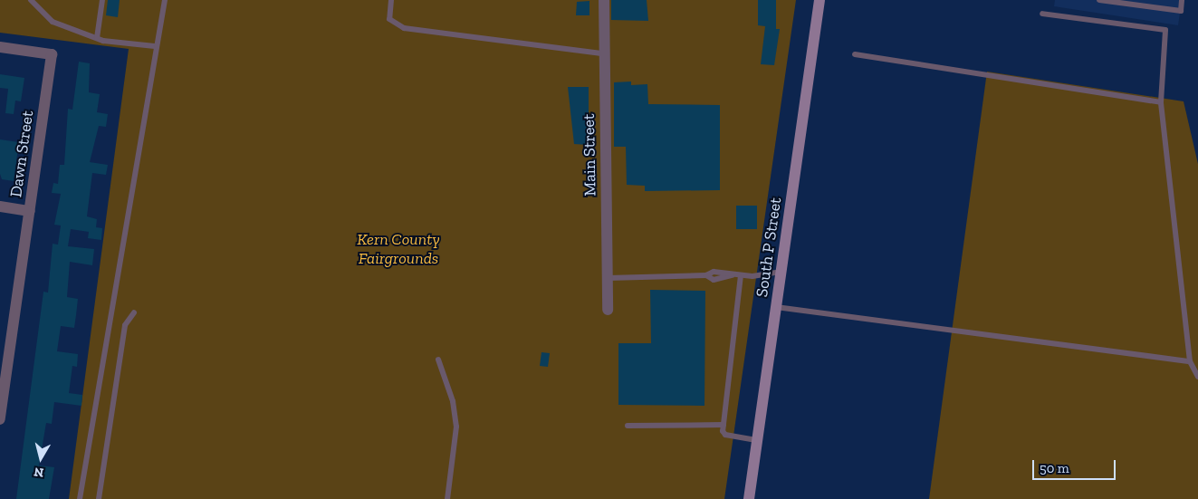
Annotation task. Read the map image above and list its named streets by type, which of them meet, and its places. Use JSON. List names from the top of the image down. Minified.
{"streets":{"street":["Dawn Street","Main Street","South P Street"]},"parks":["Kern County Fairgrounds"],"scale_bar":"50 m","north":"bottom"}
